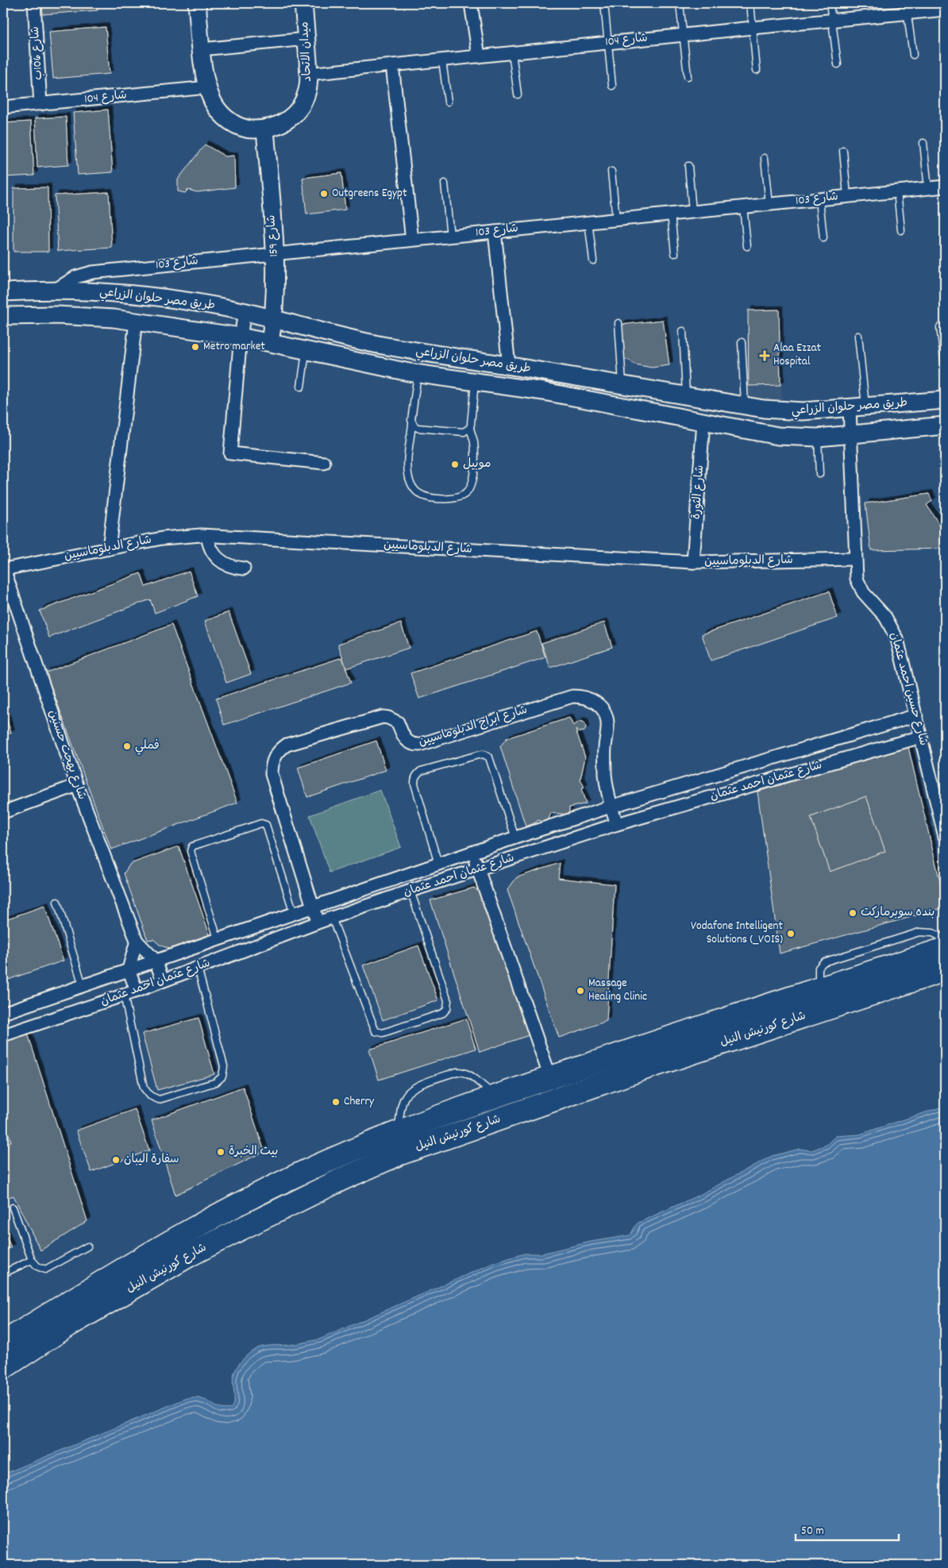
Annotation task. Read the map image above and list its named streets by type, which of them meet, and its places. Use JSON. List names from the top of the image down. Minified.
{"streets":{"highway":["شارع كورنيش النيل"],"main road":["ميدان الاتحاد","شارع 159","طريق مصر حلوان الزراعي"],"street":["شارع 104","شارع 106ب","شارع 103","شارع الثورة","شارع الدبلوماسيين","شارع حسين احمد عثمان","شارع ابراج الدبلوماسيين","شارع بهجت حسنين","شارع عثمان احمد عثمان"]},"crossings":[["شارع 104","ميدان الاتحاد"],["شارع 104","شارع 106ب"],["ميدان الاتحاد","شارع 159"],["شارع 103","شارع 159"],["شارع 103","طريق مصر حلوان الزراعي"],["شارع 159","طريق مصر حلوان الزراعي"],["طريق مصر حلوان الزراعي","شارع الثورة"],["طريق مصر حلوان الزراعي","شارع حسين احمد عثمان"],["شارع الثورة","شارع الدبلوماسيين"],["شارع الدبلوماسيين","شارع حسين احمد عثمان"],["شارع الدبلوماسيين","شارع بهجت حسنين"],["شارع حسين احمد عثمان","شارع عثمان احمد عثمان"],["شارع ابراج الدبلوماسيين","شارع عثمان احمد عثمان"],["شارع بهجت حسنين","شارع عثمان احمد عثمان"]],"places":{"other":["Outgreens Egypt","Metro market","موبيل","فملي","بنده سوبرماركت","Vodafone Intelligent Solutions (_VOIS)","Massage Healing Clinic","Cherry","بيت الخبرة","سفارة اليبان"],"health":["Alaa Ezzat Hospital"]},"scale_bar":"50 m"}
